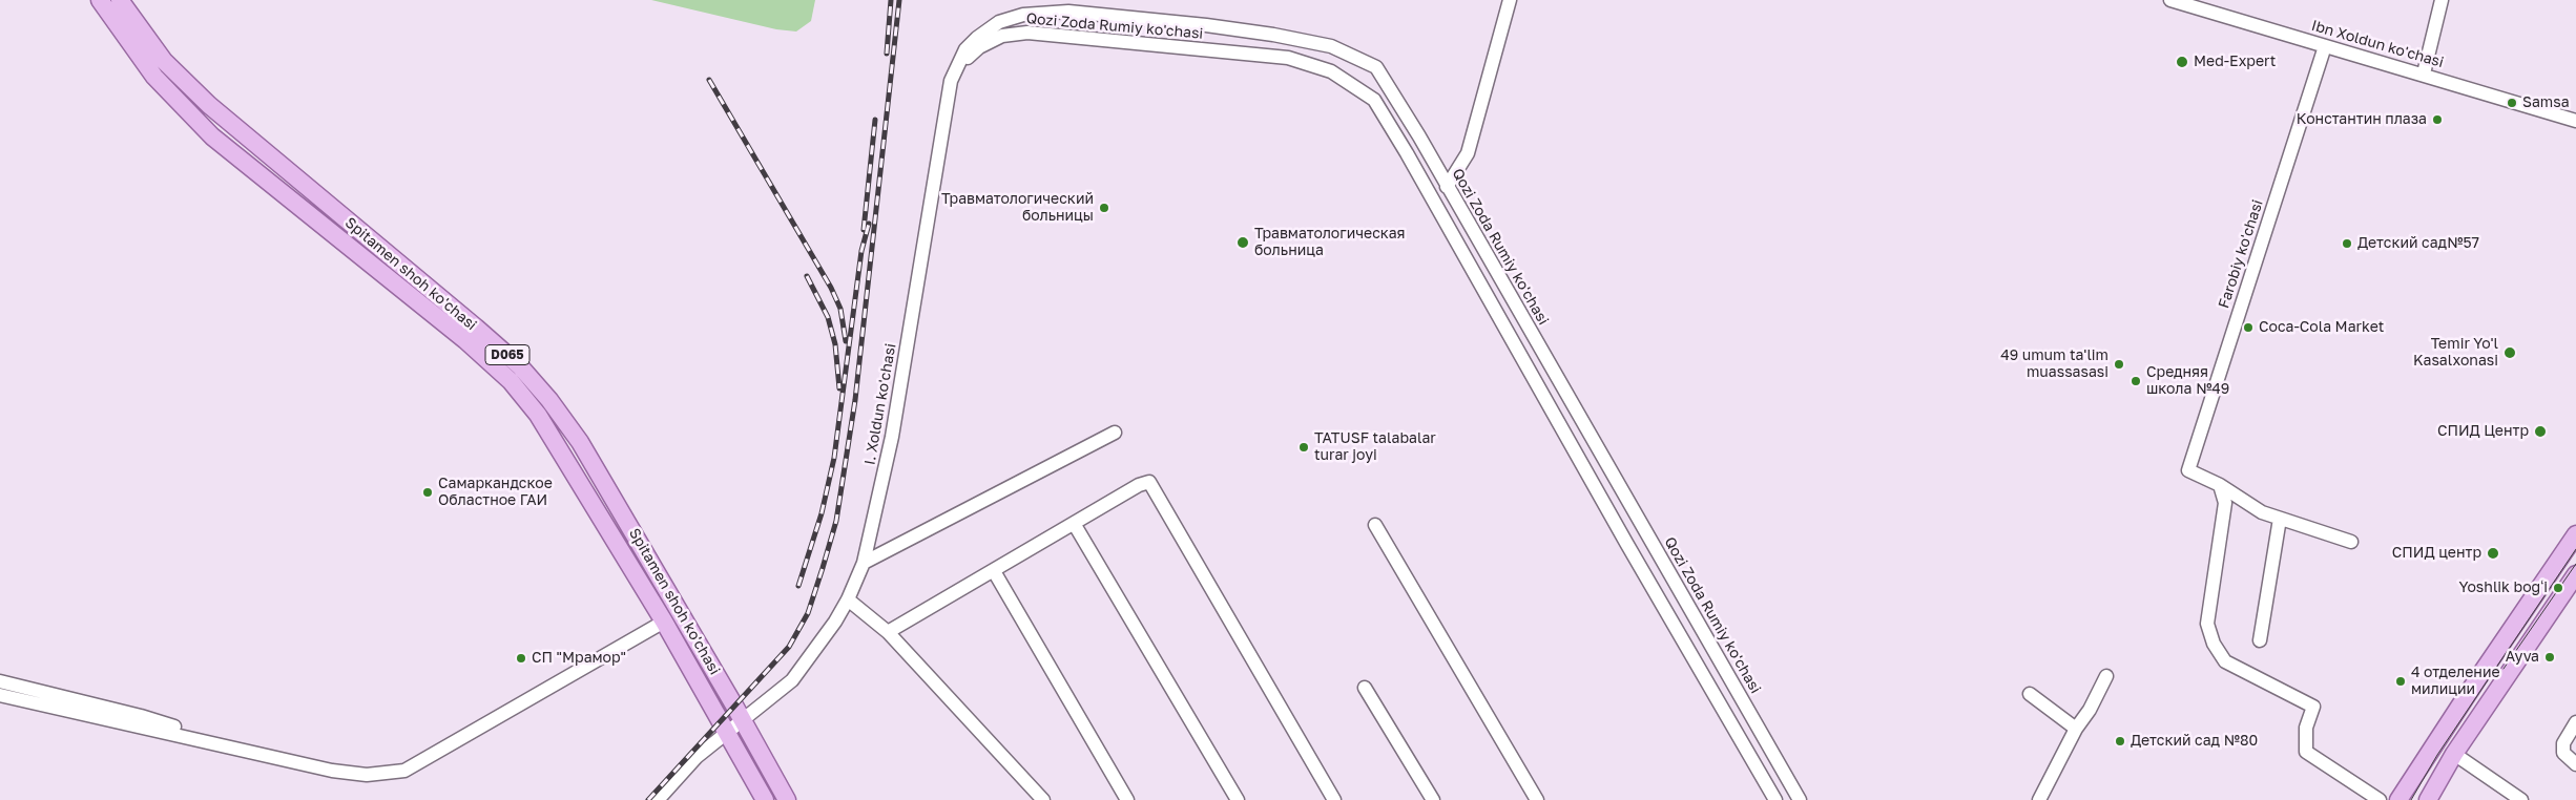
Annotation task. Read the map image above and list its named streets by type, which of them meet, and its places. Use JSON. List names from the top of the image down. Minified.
{"streets":{"main road":["Spitamen shoh ko'chasi","D065"],"street":["Qozi Zoda Rumiy ko'chasi","Ibn Xoldun ko'chasi","Farobiy ko'chasi","I. Xoldun ko'chasi"]},"crossings":[["Qozi Zoda Rumiy ko'chasi","I. Xoldun ko'chasi"],["Ibn Xoldun ko'chasi","Farobiy ko'chasi"],["Spitamen shoh ko'chasi","I. Xoldun ko'chasi"]],"places":["Med-Expert","Samsa","Константин плаза","Травматологический больницы","Травматологическая больница","Детский сад№57","Coca-Cola Market","Temir Yo'l Kasalxonasi","49 umum ta'lim muassasasi","Средняя школа №49","СПИД Центр","TATUSF talabalar turar joyi","Самаркандское Областное ГАИ","СПИД центр","Yoshlik bogʻi","Ayva","СП \"Мрамор\"","4 отделение милиции","Детский сад №80"]}
